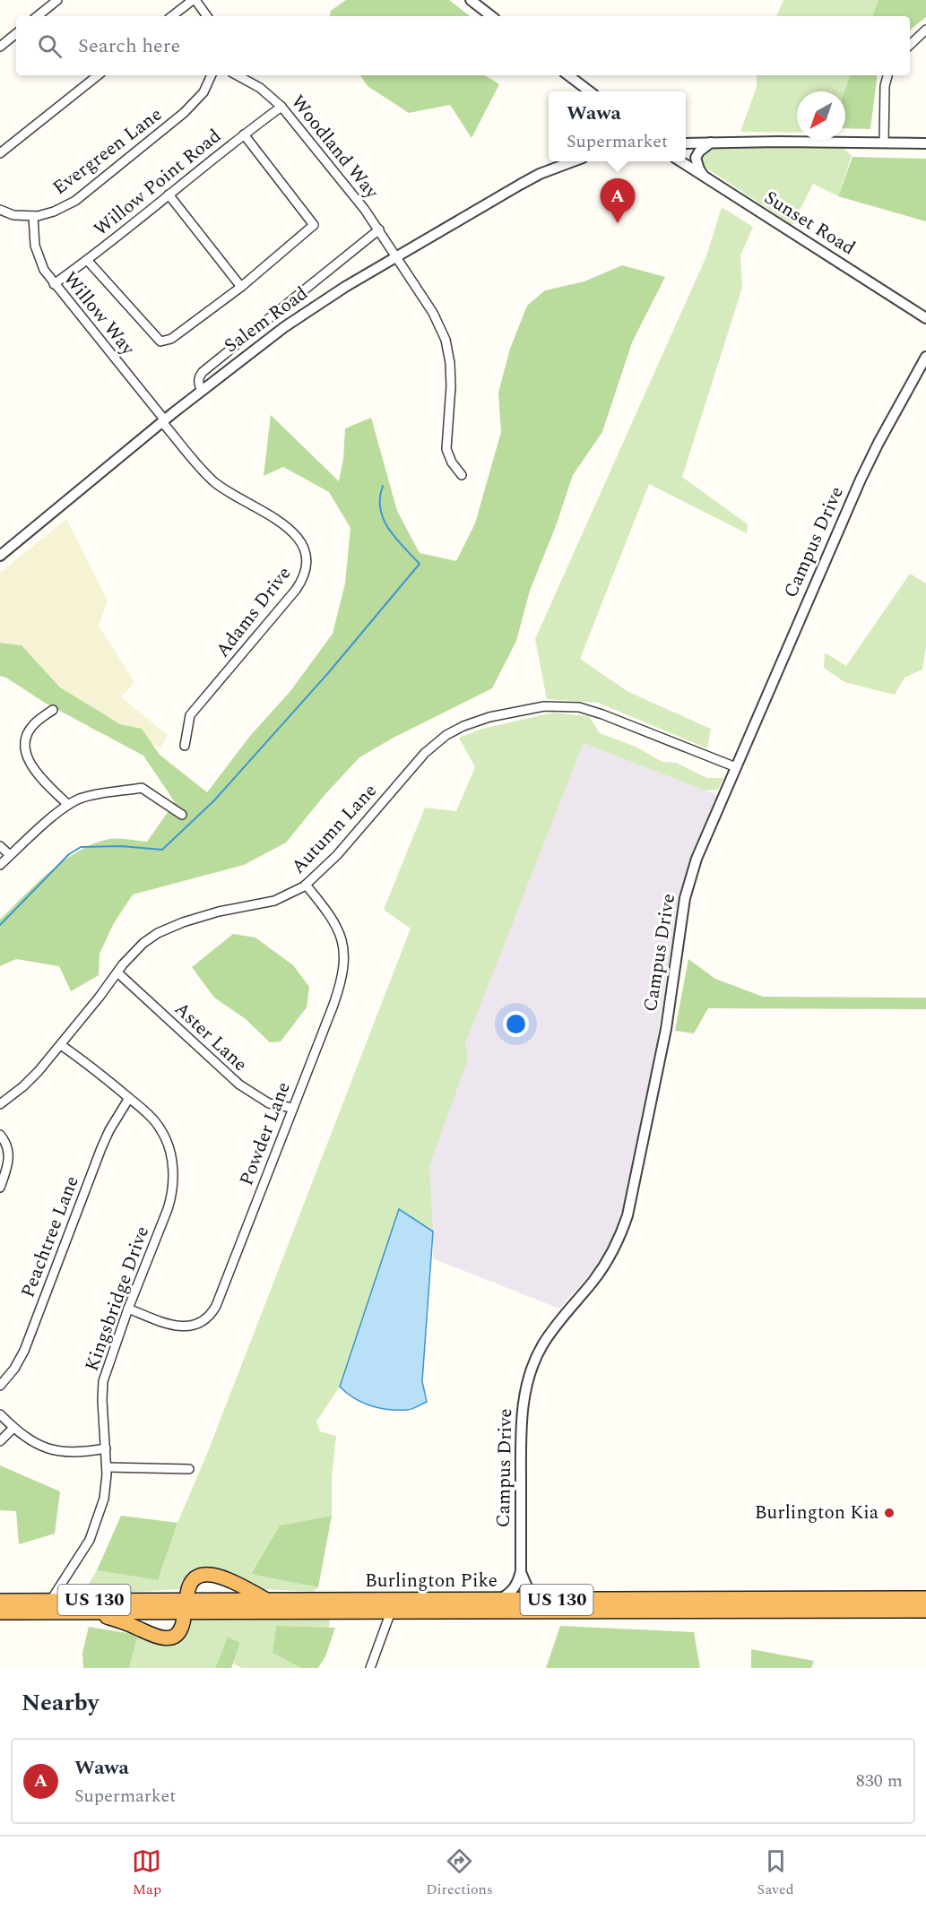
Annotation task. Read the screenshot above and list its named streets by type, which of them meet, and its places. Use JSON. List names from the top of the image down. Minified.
{"streets":{"highway":["Burlington Pike","US 130"],"street":["Woodland Way","Evergreen Lane","Willow Point Road","Sunset Road","Willow Way","Salem Road","Campus Drive","Adams Drive","Autumn Lane","Aster Lane","Powder Lane","Peachtree Lane","Kingsbridge Drive"]},"crossings":[["Woodland Way","Willow Point Road"],["Woodland Way","Salem Road"],["Evergreen Lane","Willow Way"],["Willow Point Road","Willow Way"],["Willow Way","Salem Road"],["Willow Way","Adams Drive"],["Salem Road","Adams Drive"],["Campus Drive","Autumn Lane"],["Campus Drive","Burlington Pike"],["Autumn Lane","Aster Lane"],["Autumn Lane","Powder Lane"],["Autumn Lane","Kingsbridge Drive"],["Aster Lane","Powder Lane"],["Powder Lane","Kingsbridge Drive"],["Peachtree Lane","Kingsbridge Drive"],["Kingsbridge Drive","Burlington Pike"]],"places":["Burlington Kia"],"north":"bottom left","page":{"search":"Search here","popup":["Wawa","Supermarket"],"pins":"A","heading":"Nearby","list":[{"mark":"A","name":"Wawa","note":"Supermarket","value":"830 m"}],"nav":["Map","Directions","Saved"]}}
